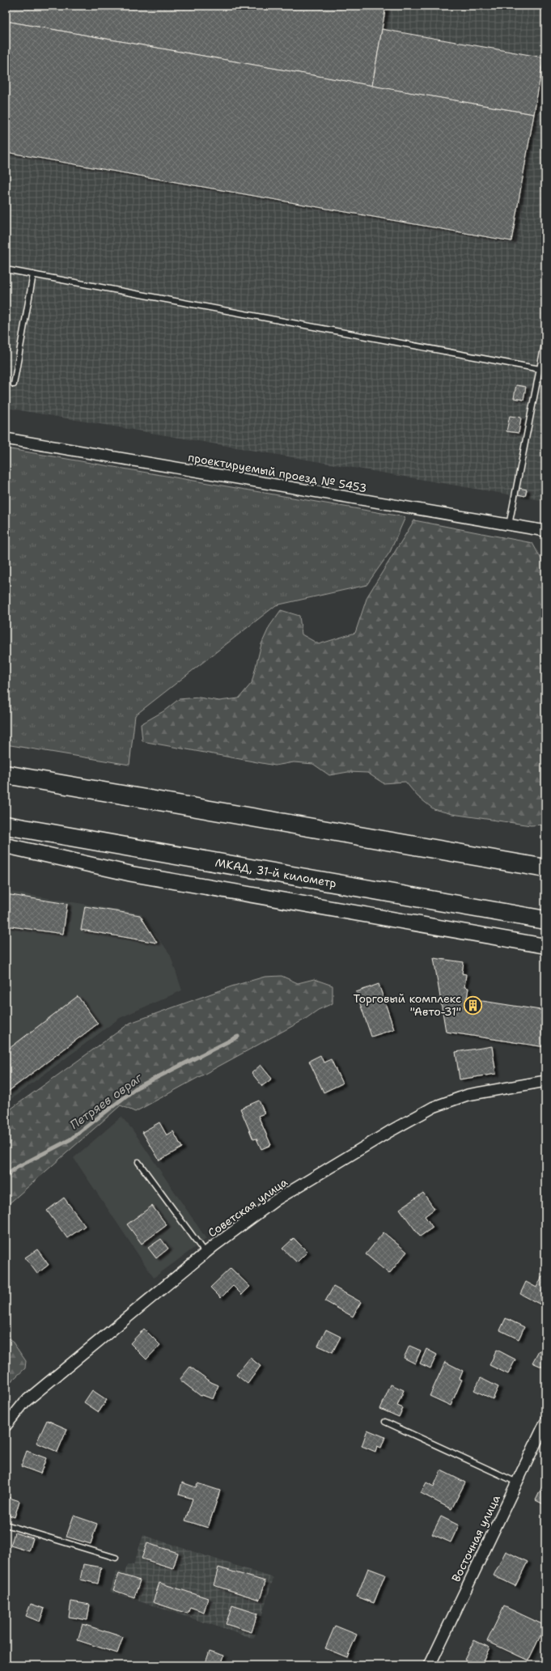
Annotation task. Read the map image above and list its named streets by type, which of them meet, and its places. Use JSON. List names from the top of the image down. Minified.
{"streets":{"highway":["МКАД, 31-й километр"],"street":["проектируемый проезд № 5453","Советская улица","Восточная улица"]},"water":["Петряев овраг"],"places":{"building":["Торговый комплекс \"Авто-31\""]}}
